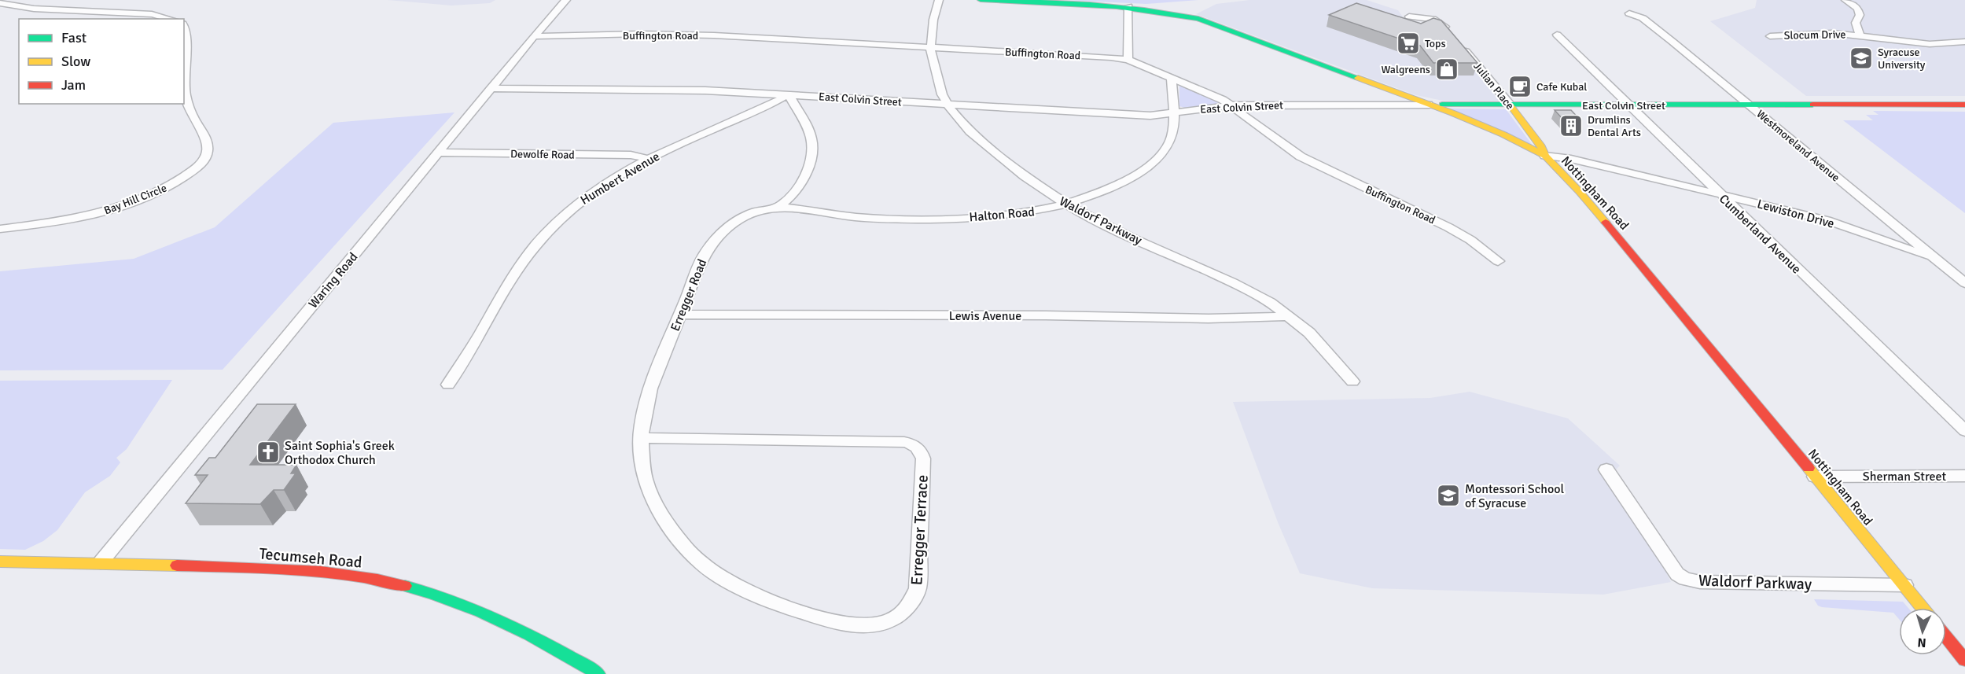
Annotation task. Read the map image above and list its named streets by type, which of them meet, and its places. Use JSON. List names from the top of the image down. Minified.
{"streets":{"street":["Slocum Drive","Buffington Road","Julian Place","East Colvin Street","Westmoreland Avenue","Dewolfe Road","Humbert Avenue","Nottingham Road","Bay Hill Circle","Lewiston Drive","Halton Road","Waldorf Parkway","Cumberland Avenue","Waring Road","Erregger Road","Lewis Avenue","Sherman Street","Erregger Terrace","Tecumseh Road"]},"crossings":[["Buffington Road","East Colvin Street"],["Buffington Road","Halton Road"],["Buffington Road","Waldorf Parkway"],["Buffington Road","Waring Road"],["Julian Place","East Colvin Street"],["Julian Place","Nottingham Road"],["Julian Place","Lewiston Drive"],["East Colvin Street","Westmoreland Avenue"],["East Colvin Street","Humbert Avenue"],["East Colvin Street","Nottingham Road"],["East Colvin Street","Halton Road"],["East Colvin Street","Waldorf Parkway"],["East Colvin Street","Cumberland Avenue"],["East Colvin Street","Waring Road"],["East Colvin Street","Erregger Road"],["Westmoreland Avenue","Lewiston Drive"],["Dewolfe Road","Humbert Avenue"],["Dewolfe Road","Waring Road"],["Humbert Avenue","Erregger Road"],["Nottingham Road","Lewiston Drive"],["Nottingham Road","Waldorf Parkway"],["Nottingham Road","Sherman Street"],["Lewiston Drive","Cumberland Avenue"],["Halton Road","Waldorf Parkway"],["Halton Road","Erregger Road"],["Waldorf Parkway","Lewis Avenue"],["Waring Road","Tecumseh Road"],["Erregger Road","Lewis Avenue"],["Erregger Road","Erregger Terrace"]],"places":{"supermarket":["Tops"],"school or university":["Syracuse University","Montessori School of Syracuse"],"shop":["Walgreens"],"cafe":["Cafe Kubal"],"building":["Drumlins Dental Arts"],"church":["Saint Sophia's Greek Orthodox Church"]},"legend":["Fast","Slow","Jam"],"north":"bottom"}
